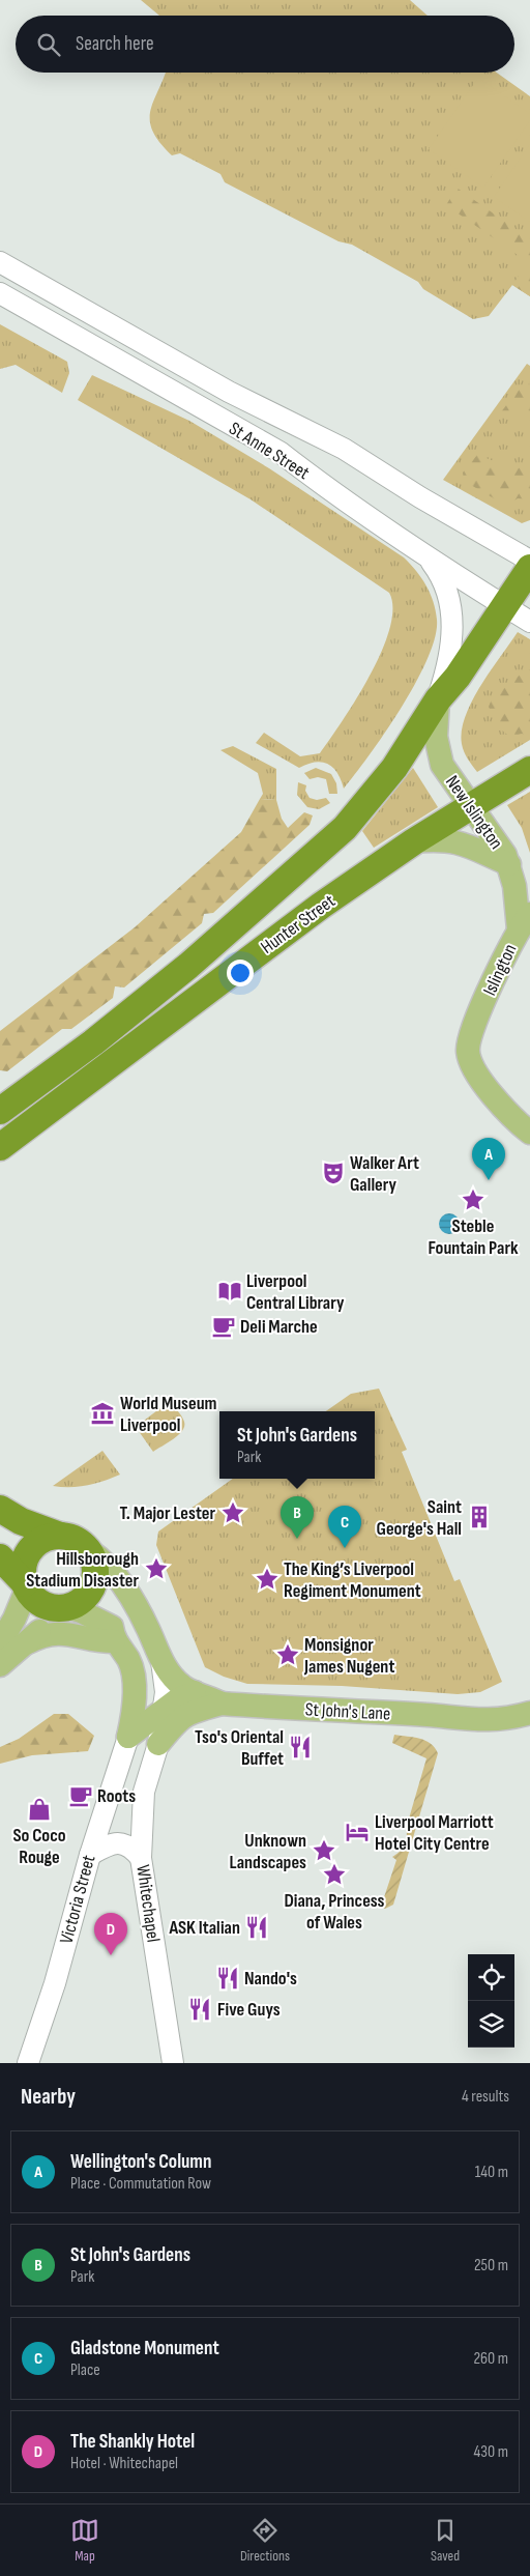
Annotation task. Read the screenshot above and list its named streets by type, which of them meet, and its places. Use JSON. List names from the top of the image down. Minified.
{"streets":{"highway":["Hunter Street"],"main road":["St Anne Street","New Islington","Islington","St John's Lane","Victoria Street","Whitechapel"]},"crossings":[["New Islington","Hunter Street"],["New Islington","Islington"],["St John's Lane","Whitechapel"]],"places":{"theatre":["Walker Art Gallery"],"place":["Steble Fountain Park","T. Major Lester","Hillsborough Stadium Disaster","The King’s Liverpool Regiment Monument","Monsignor James Nugent","Unknown Landscapes","Diana, Princess of Wales"],"library":["Liverpool Central Library"],"cafe":["Deli Marche","Roots"],"museum":["World Museum Liverpool"],"building":["Saint George's Hall"],"restaurant":["Tso's Oriental Buffet","ASK Italian","Nando's","Five Guys"],"shop":["So Coco Rouge"],"hotel":["Liverpool Marriott Hotel City Centre"]},"page":{"search":"Search here","pins":["A","B","C","D"],"popup":["St John's Gardens","Park"],"heading":["Nearby","4 results"],"list":[{"mark":"A","name":"Wellington's Column","note":"Place · Commutation Row","value":"140 m"},{"mark":"B","name":"St John's Gardens","note":"Park","value":"250 m"},{"mark":"C","name":"Gladstone Monument","note":"Place","value":"260 m"},{"mark":"D","name":"The Shankly Hotel","note":"Hotel · Whitechapel","value":"430 m"}],"nav":["Map","Directions","Saved"]}}
